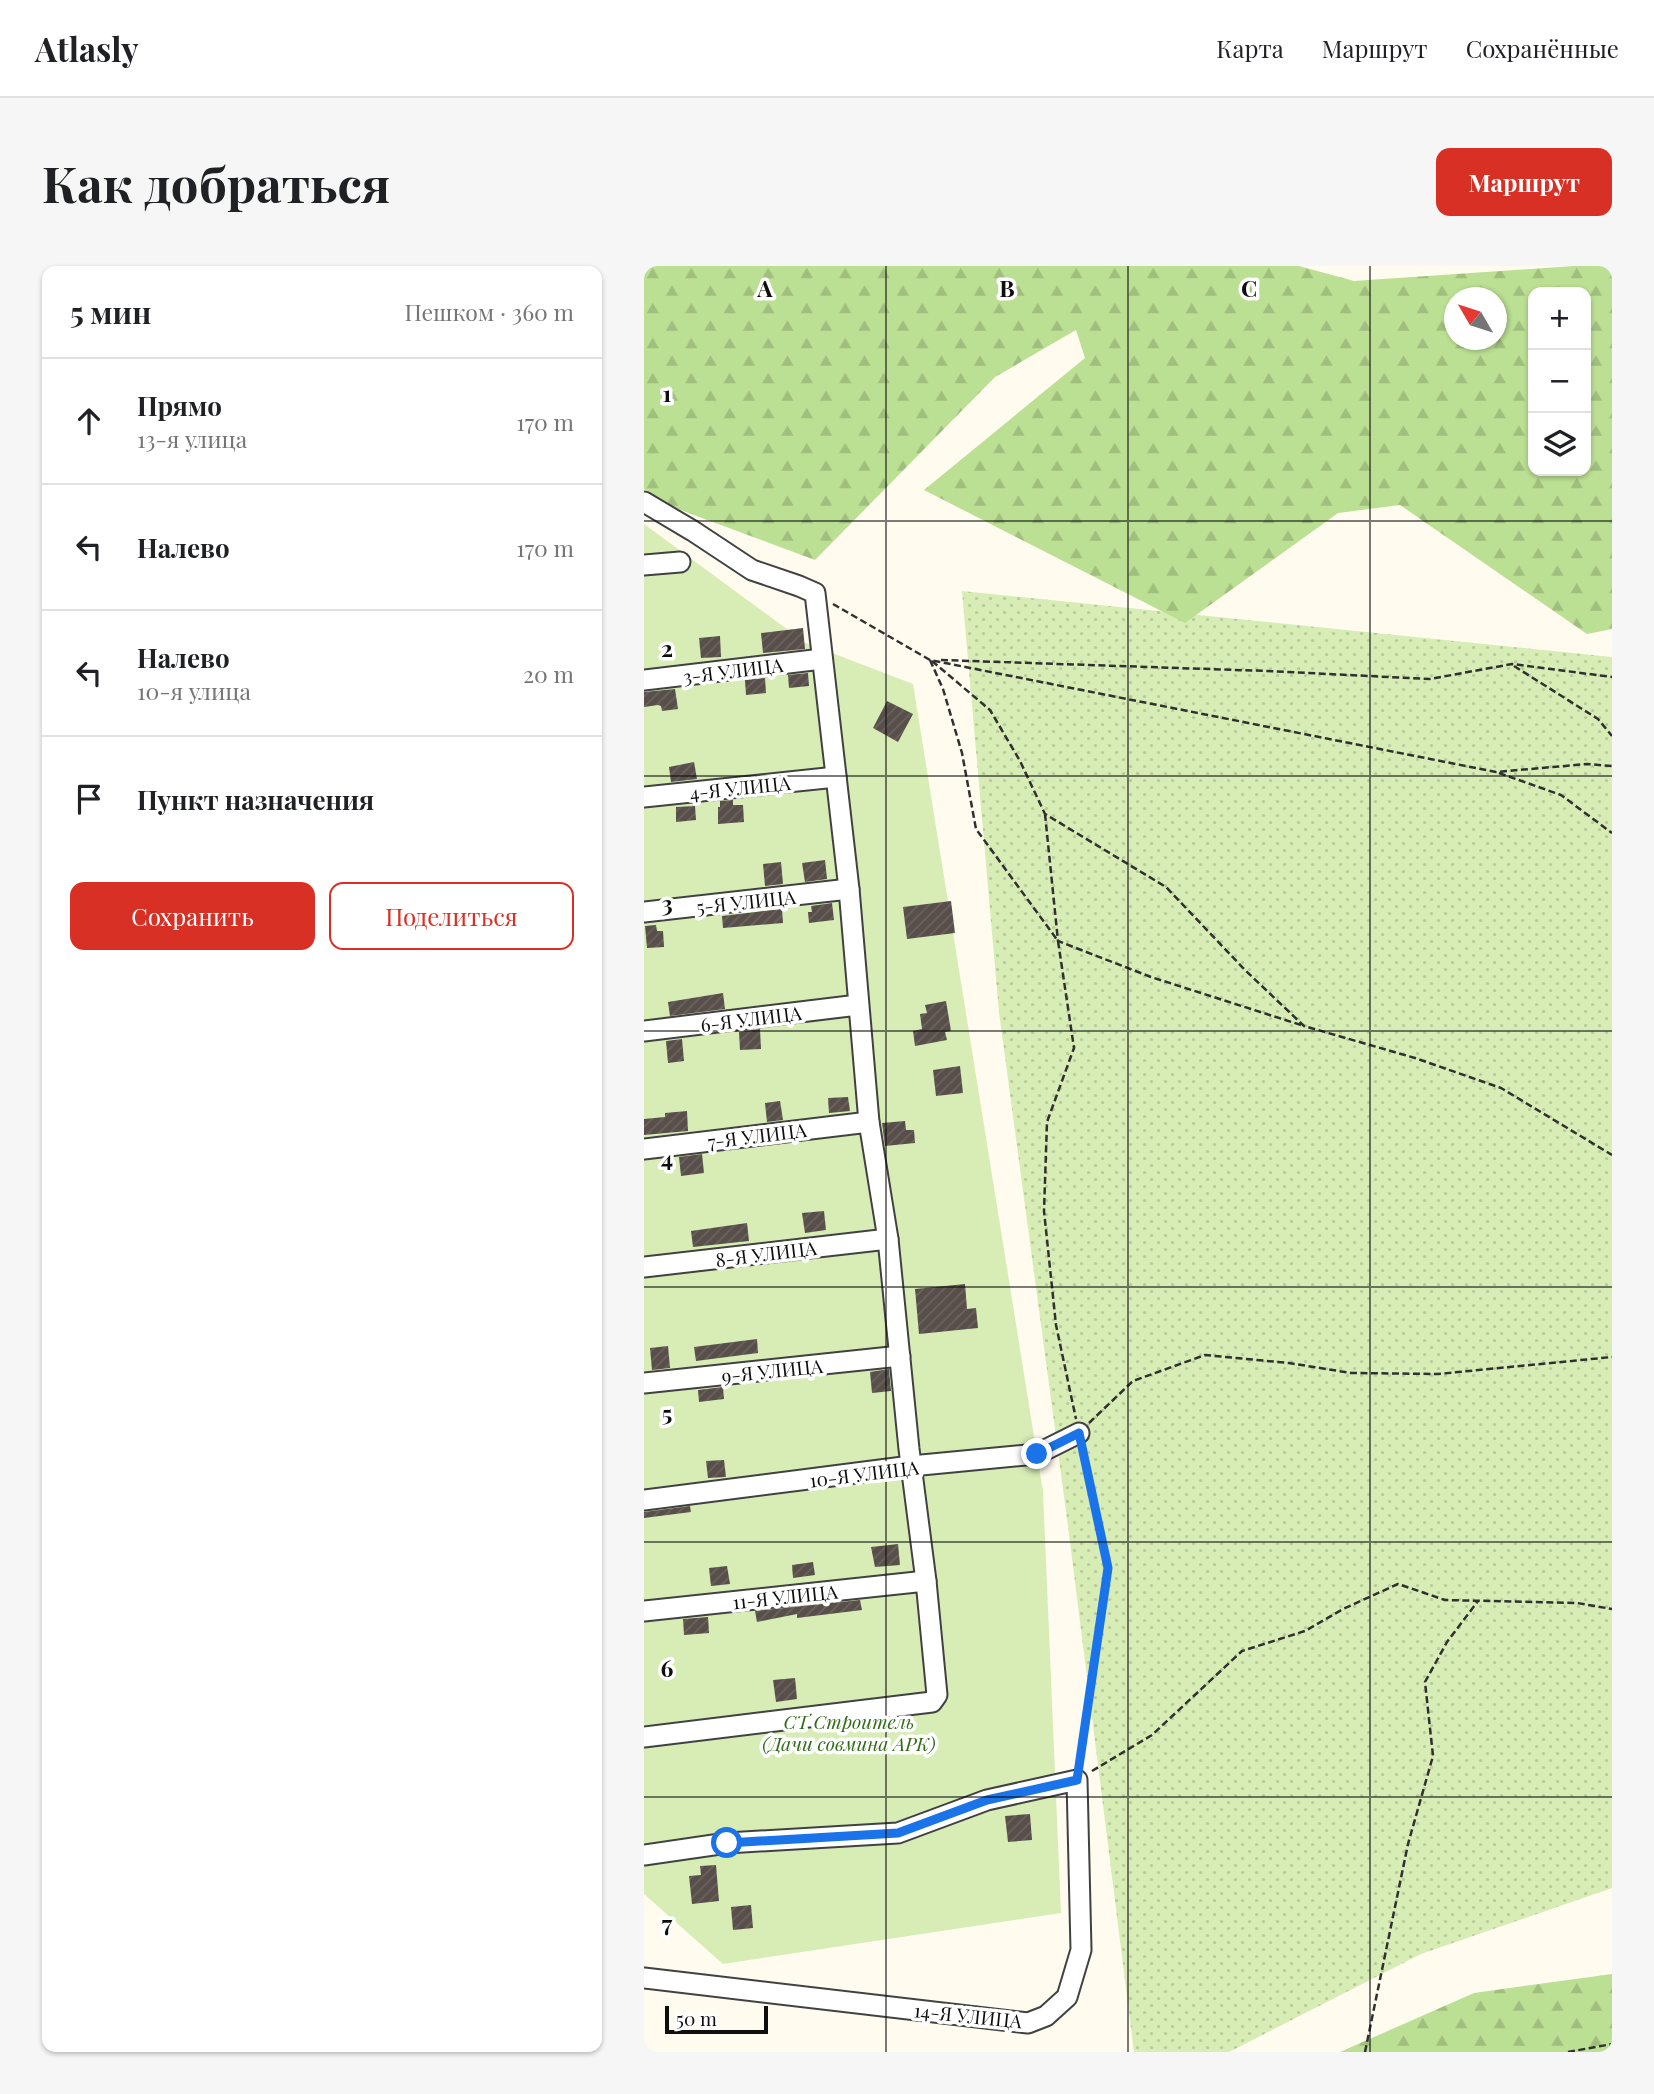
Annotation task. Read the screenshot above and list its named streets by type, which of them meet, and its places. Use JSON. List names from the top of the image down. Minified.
{"streets":{"street":["3-Я УЛИЦА","4-Я УЛИЦА","5-Я УЛИЦА","6-Я УЛИЦА","7-Я УЛИЦА","8-Я УЛИЦА","9-Я УЛИЦА","10-Я УЛИЦА","11-Я УЛИЦА","14-Я УЛИЦА"]},"parks":["СТ Строитель (Дачи совмина АРК)"],"scale_bar":"50 m","north":"top left","page":{"header":"Atlasly","nav":["Карта","Маршрут","Сохранённые"],"buttons":["Маршрут",["Сохранить","Поделиться"]],"title":"Как добраться","heading":["5 мин","Пешком · 360 m"],"map_buttons":["+","−"],"list":[["Прямо","13-я улица","170 m"],["Налево","170 m"],["Налево","10-я улица","20 m"],"Пункт назначения"],"scale":"50 m"},"grid":{"columns":["A","B","C"],"rows":["1","2","3","4","5","6","7"]}}
